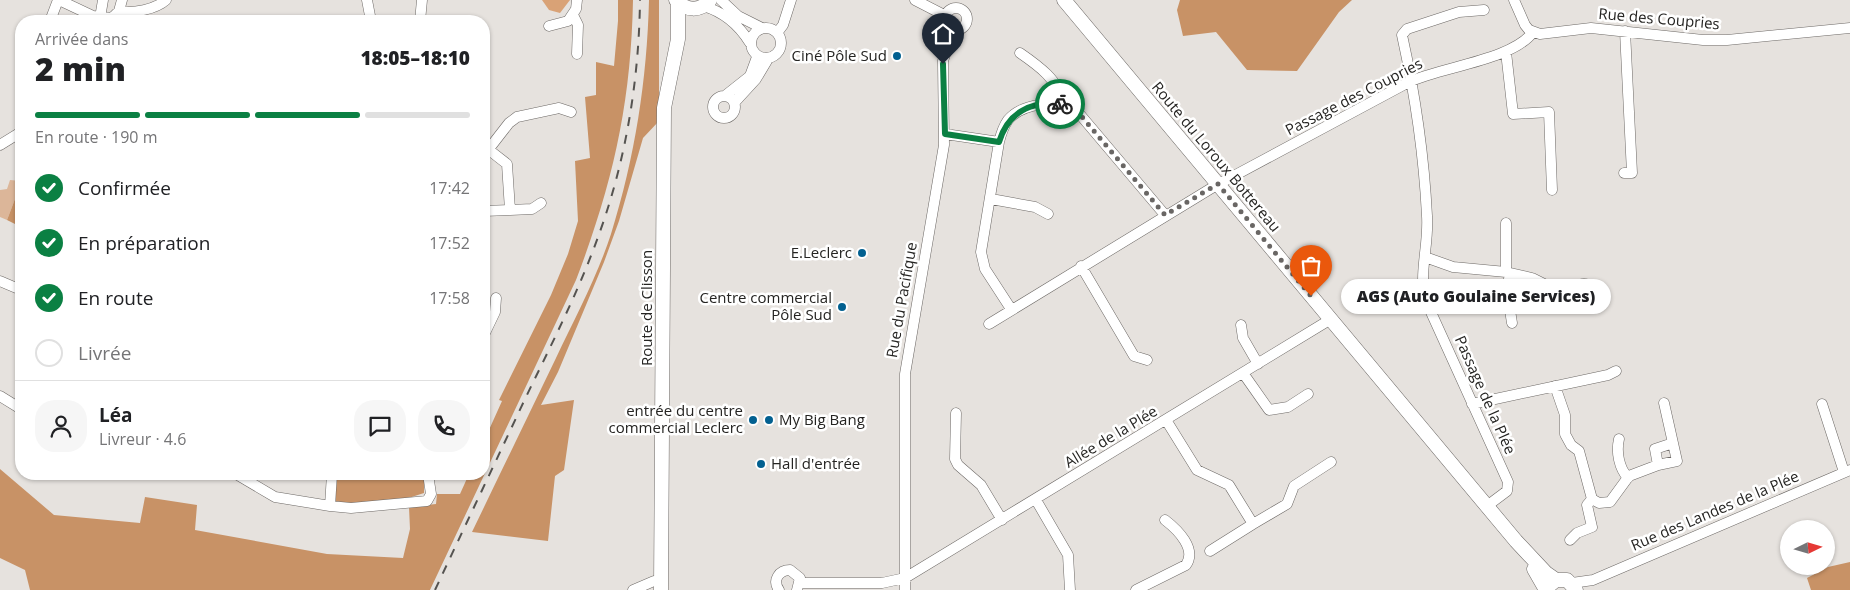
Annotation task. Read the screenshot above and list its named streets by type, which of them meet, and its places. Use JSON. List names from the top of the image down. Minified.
{"streets":{"main road":["Route du Loroux Bottereau","Route de Clisson"],"street":["Rue des Coupries","Passage des Coupries","Rue du Pacifique","Passage de la Plée","Allée de la Plée","Rue des Landes de la Plée"]},"crossings":[["Rue des Coupries","Passage des Coupries"],["Passage des Coupries","Route du Loroux Bottereau"],["Passage des Coupries","Passage de la Plée"],["Route du Loroux Bottereau","Passage de la Plée"],["Route du Loroux Bottereau","Allée de la Plée"],["Rue du Pacifique","Allée de la Plée"]],"places":["Ciné Pôle Sud","E.Leclerc","AGS (Auto Goulaine Services)","Centre commercial Pôle Sud","entrée du centre commercial Leclerc","My Big Bang","Hall d'entrée"],"north":"right","page":{"heading":["2 min","Arrivée dans","18:05–18:10"],"panel":["Léa","Livreur · 4.6"],"bar":"En route · 190 m","list":[["Confirmée","17:42"],["En préparation","17:52"],["En route","17:58"],"Livrée"],"bubble":"AGS (Auto Goulaine Services)"}}
